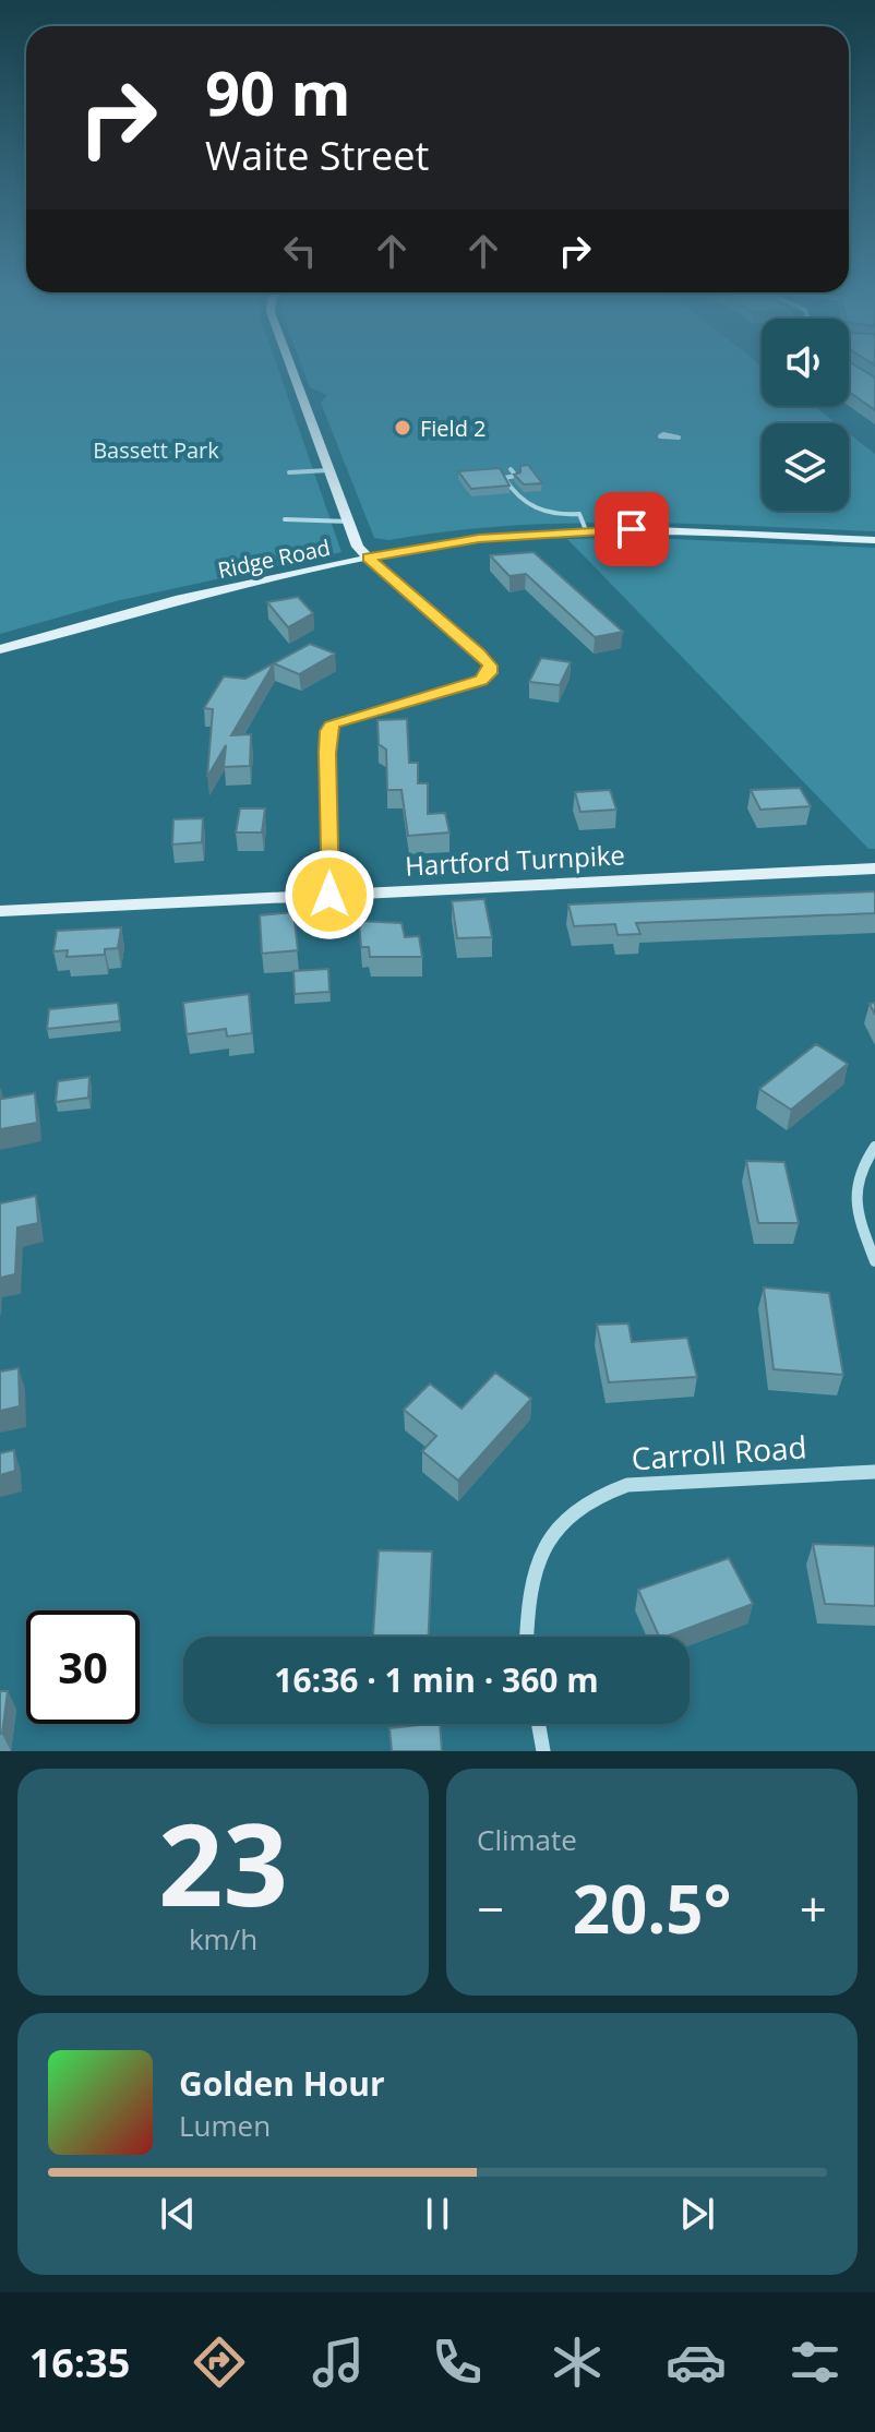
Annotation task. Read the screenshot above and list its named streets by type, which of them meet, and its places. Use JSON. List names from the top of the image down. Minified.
{"streets":{"main road":["Ridge Road","Hartford Turnpike"],"street":["Carroll Road"]},"parks":["Bassett Park"],"places":["Field 2"],"page":{"turn":["90 m","Waite Street"],"limit":"30","trip":"16:36 · 1 min · 360 m","tile":[["23","km/h"],"Climate"],"heat":["−","20.5°","+"],"song":["Golden Hour","Lumen"],"tabs":"16:35"}}
